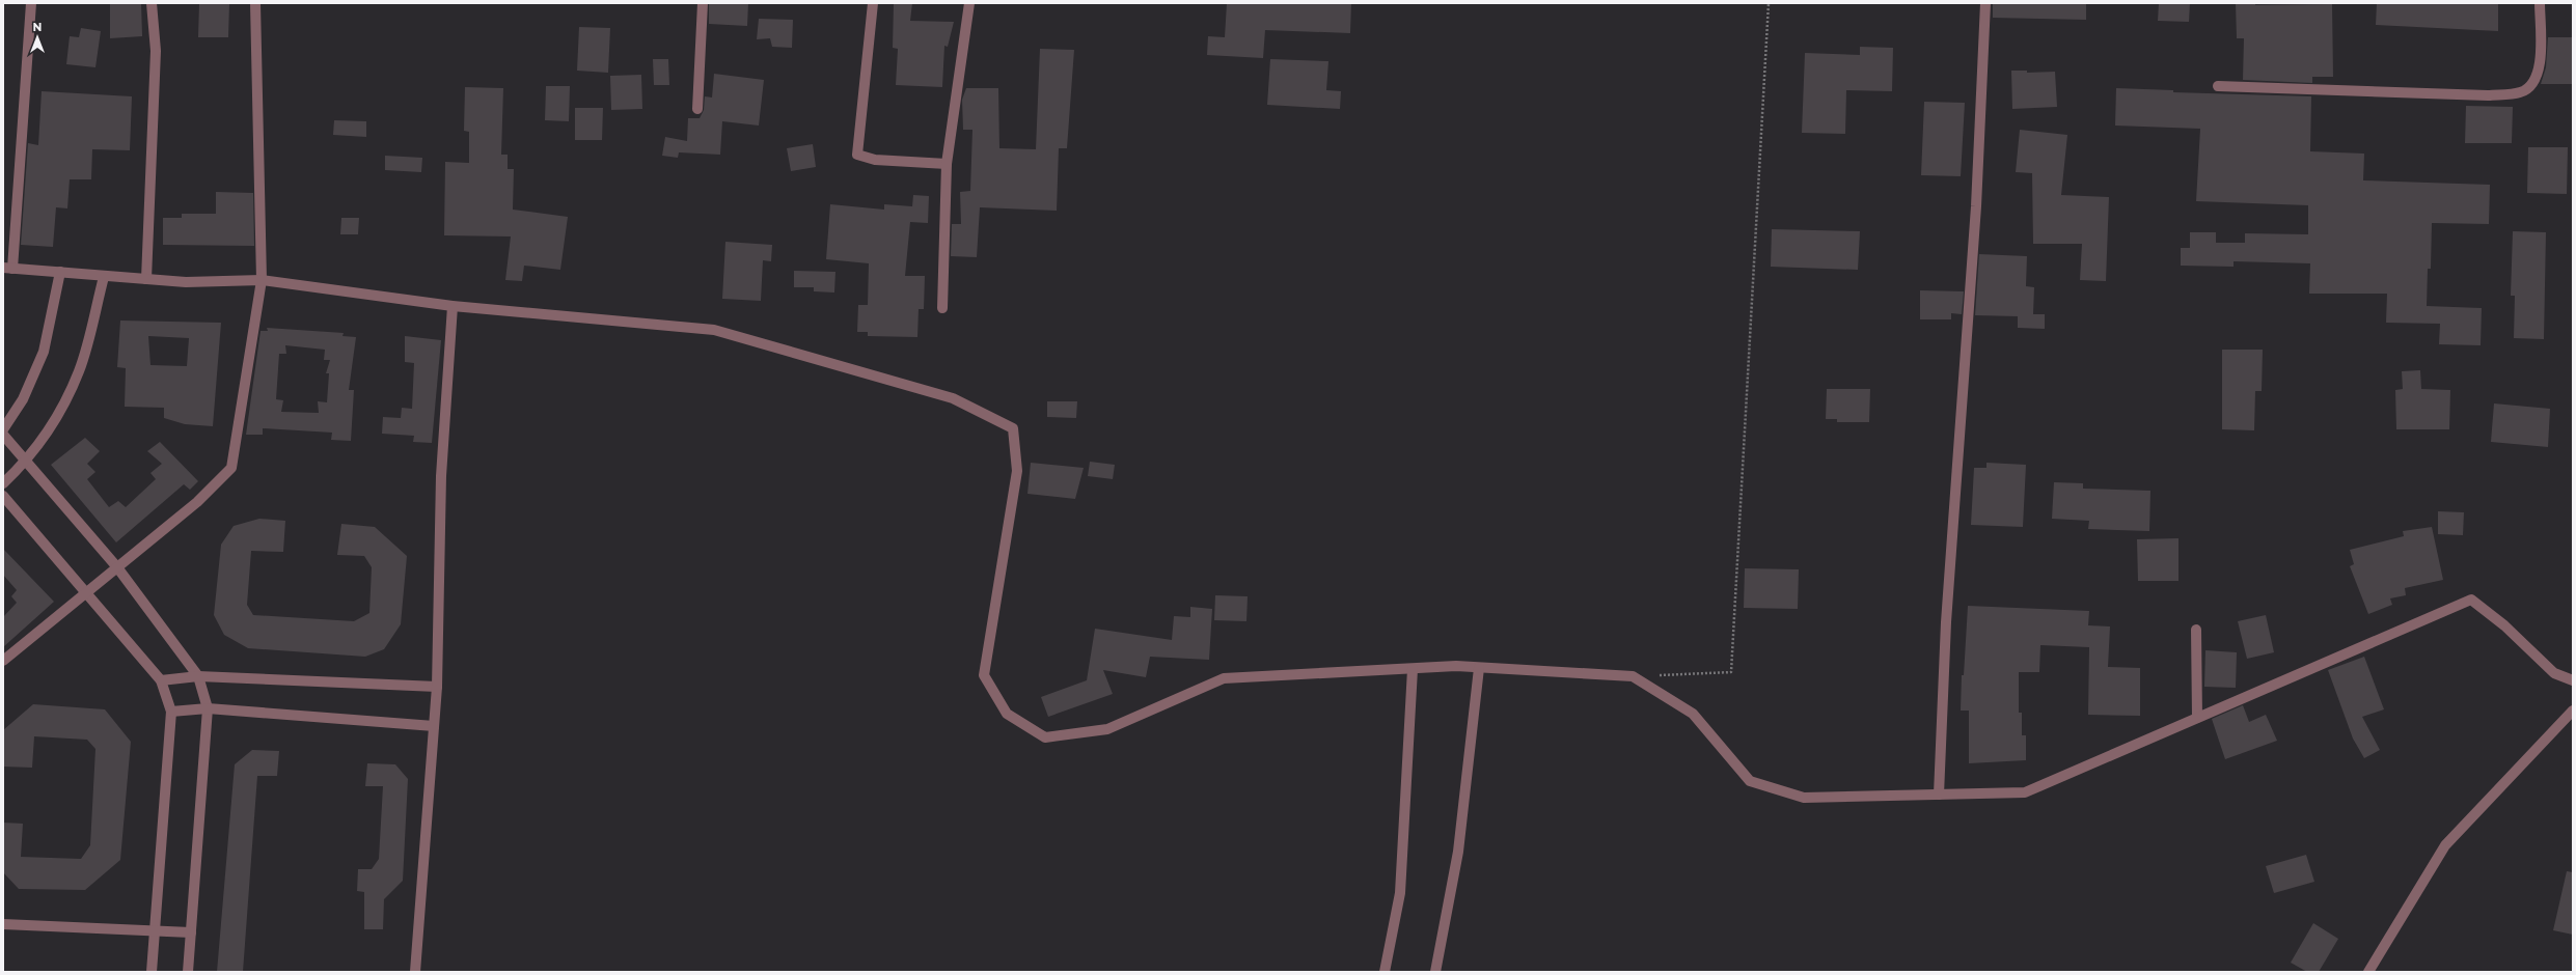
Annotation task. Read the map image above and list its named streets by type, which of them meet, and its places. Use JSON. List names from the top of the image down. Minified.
{"north":"top"}
